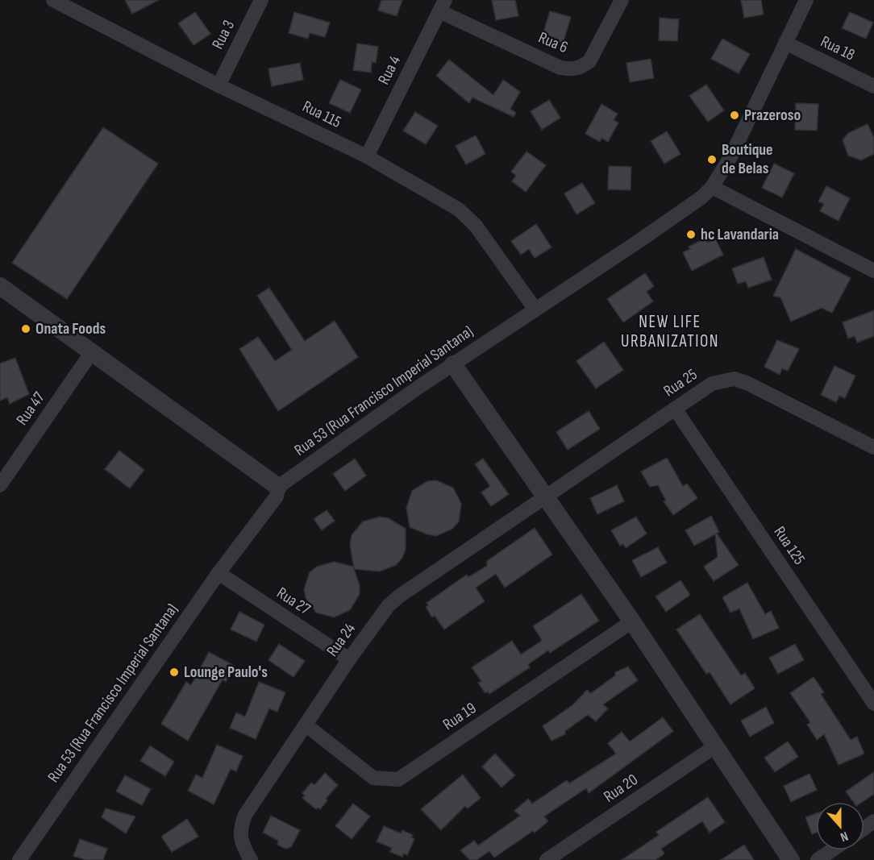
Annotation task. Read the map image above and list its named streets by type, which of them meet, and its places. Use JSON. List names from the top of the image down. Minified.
{"streets":{"street":["Rua 3","Rua 6","Rua 18","Rua 4","Rua 115","Rua 25","Rua 53 (Rua Francisco Imperial Santana)","Rua 47","Rua 125","Rua 27","Rua 24","Rua 19","Rua 20"]},"crossings":[["Rua 3","Rua 115"],["Rua 6","Rua 4"],["Rua 18","Rua 53 (Rua Francisco Imperial Santana)"],["Rua 4","Rua 115"],["Rua 115","Rua 53 (Rua Francisco Imperial Santana)"],["Rua 25","Rua 125"],["Rua 25","Rua 24"],["Rua 53 (Rua Francisco Imperial Santana)","Rua 27"],["Rua 27","Rua 24"],["Rua 24","Rua 19"]],"districts":["NEW LIFE URBANIZATION"],"places":["Prazeroso","Boutique de Belas","hc Lavandaria","Onata Foods","Lounge Paulo's"],"north":"bottom"}
